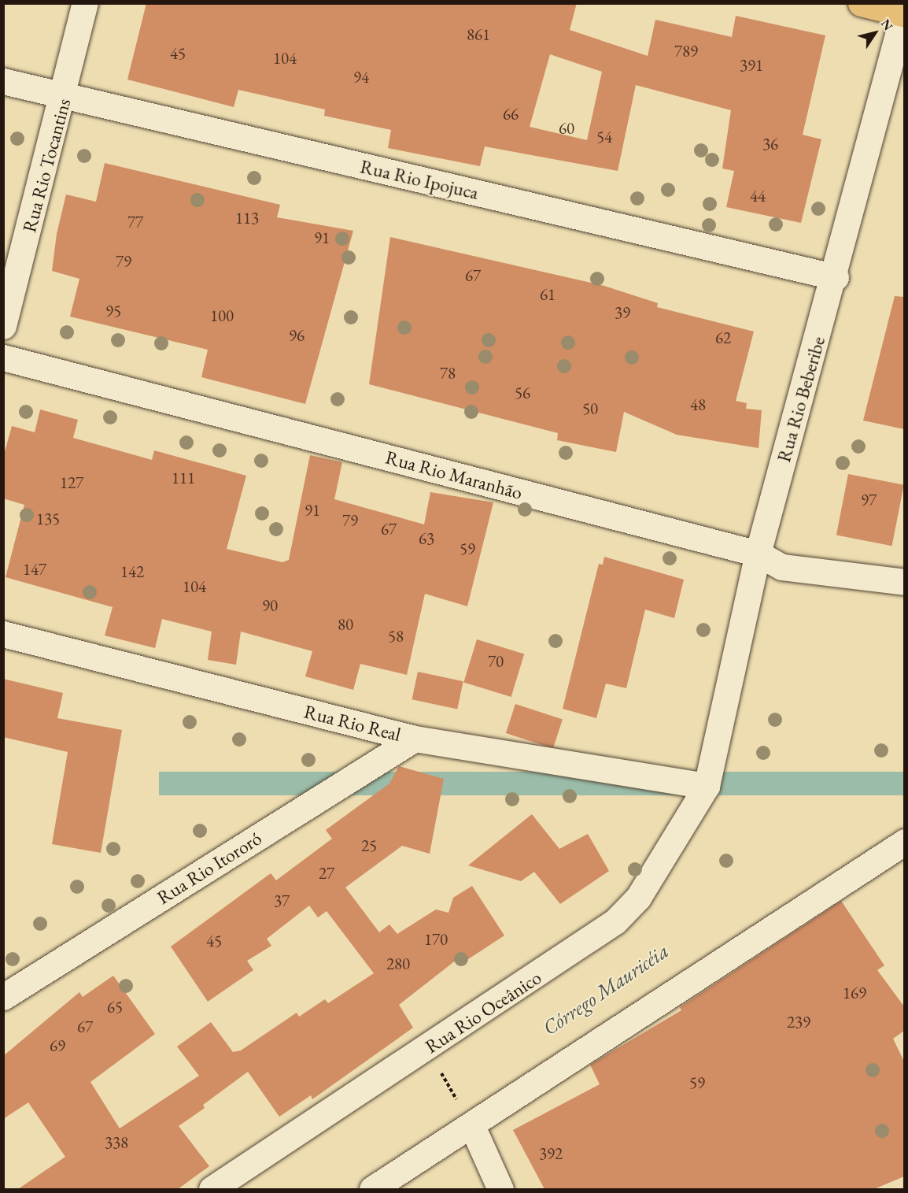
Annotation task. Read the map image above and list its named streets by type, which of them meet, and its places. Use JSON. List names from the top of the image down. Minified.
{"streets":{"street":["Rua Rio Tocantins","Rua Rio Ipojuca","Rua Rio Beberibe","Rua Rio Maranhão","Rua Rio Real","Rua Rio Itororó","Rua Rio Oceânico"]},"crossings":[["Rua Rio Tocantins","Rua Rio Ipojuca"],["Rua Rio Ipojuca","Rua Rio Beberibe"],["Rua Rio Beberibe","Rua Rio Maranhão"],["Rua Rio Beberibe","Rua Rio Real"],["Rua Rio Beberibe","Rua Rio Oceânico"],["Rua Rio Real","Rua Rio Itororó"],["Rua Rio Real","Rua Rio Oceânico"]],"water":["Córrego Mauricéia"],"house_numbers":["861","789","45","104","391","94","66","60","54","36","44","113","77","91","79","67","61","95","39","100","96","62","78","56","48","50","111","127","97","91","135","79","67","63","59","147","142","104","90","80","58","70","25","27","37","170","45","280","169","65","239","67","69","59","338","392"],"north":"top right"}
